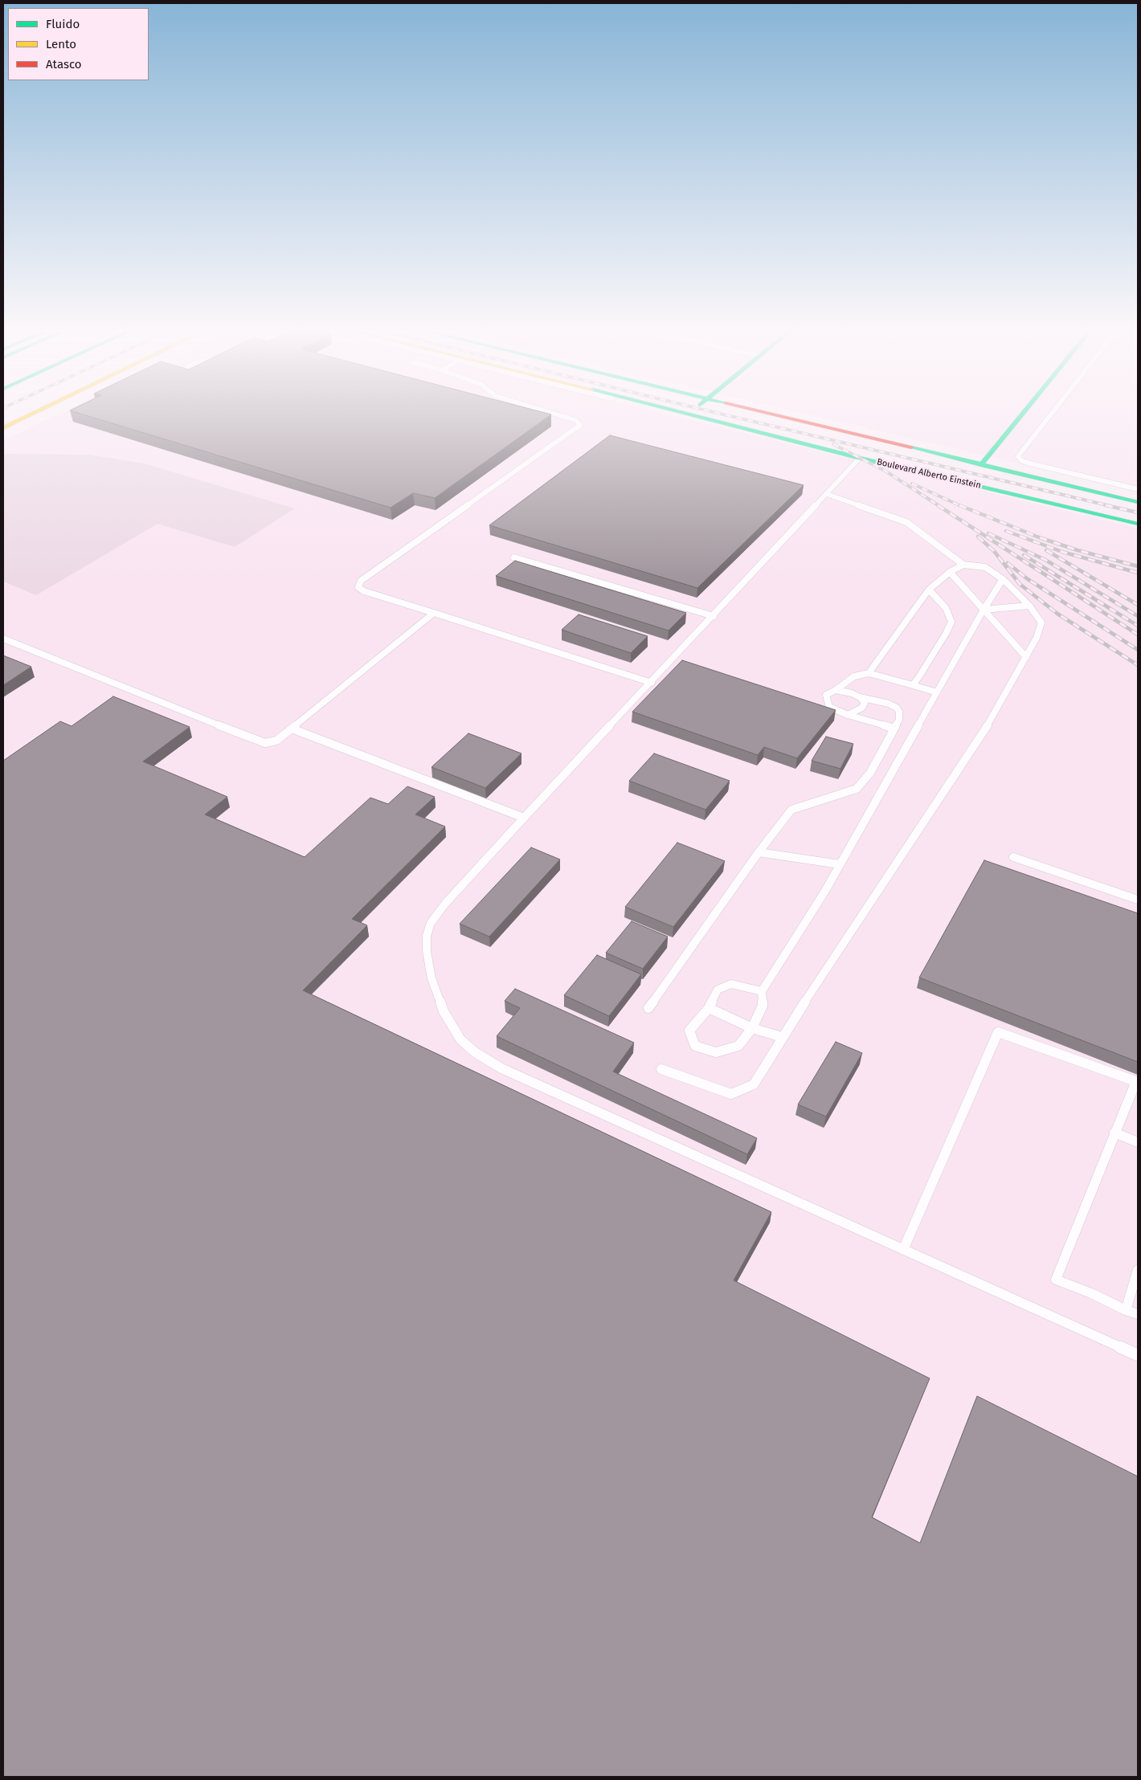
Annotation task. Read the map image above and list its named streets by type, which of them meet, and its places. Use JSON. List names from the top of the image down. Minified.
{"streets":{"main road":["Boulevard Alberto Einstein"]},"legend":["Fluido","Lento","Atasco"]}
